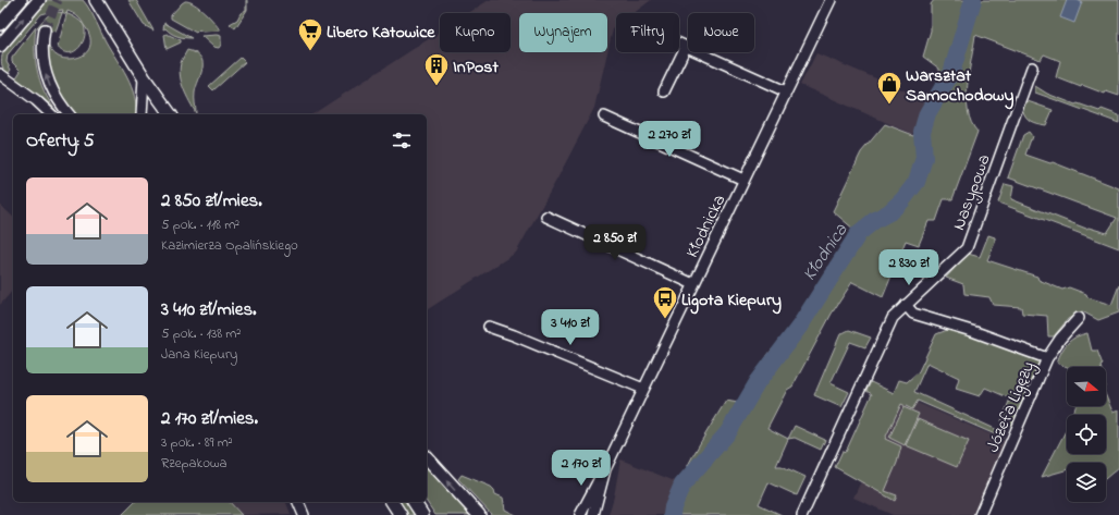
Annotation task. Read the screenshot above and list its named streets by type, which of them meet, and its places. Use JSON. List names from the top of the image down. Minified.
{"streets":{"street":["Nasypowa","Kłodnicka","Józefa Ligęzy"]},"water":["Kłodnica"],"places":{"supermarket":["Libero Katowice"],"building":["InPost"],"shop":["Warsztat Samochodowy"],"bus stop":["Ligota Kiepury"]},"north":"right","page":{"chip":["Kupno","Wynajem","Filtry","Nowe"],"heading":"Oferty: 5","price":["2 270 zł","2 850 zł","2 830 zł","3 410 zł","2 170 zł"],"list":[{"name":"2 850 zł/mies.","note":"5 pok. · 118 m² · Kazimierza Opalińskiego"},{"name":"3 410 zł/mies.","note":"5 pok. · 138 m² · Jana Kiepury"},{"name":"2 170 zł/mies.","note":"3 pok. · 89 m² · Rzepakowa"}]}}
